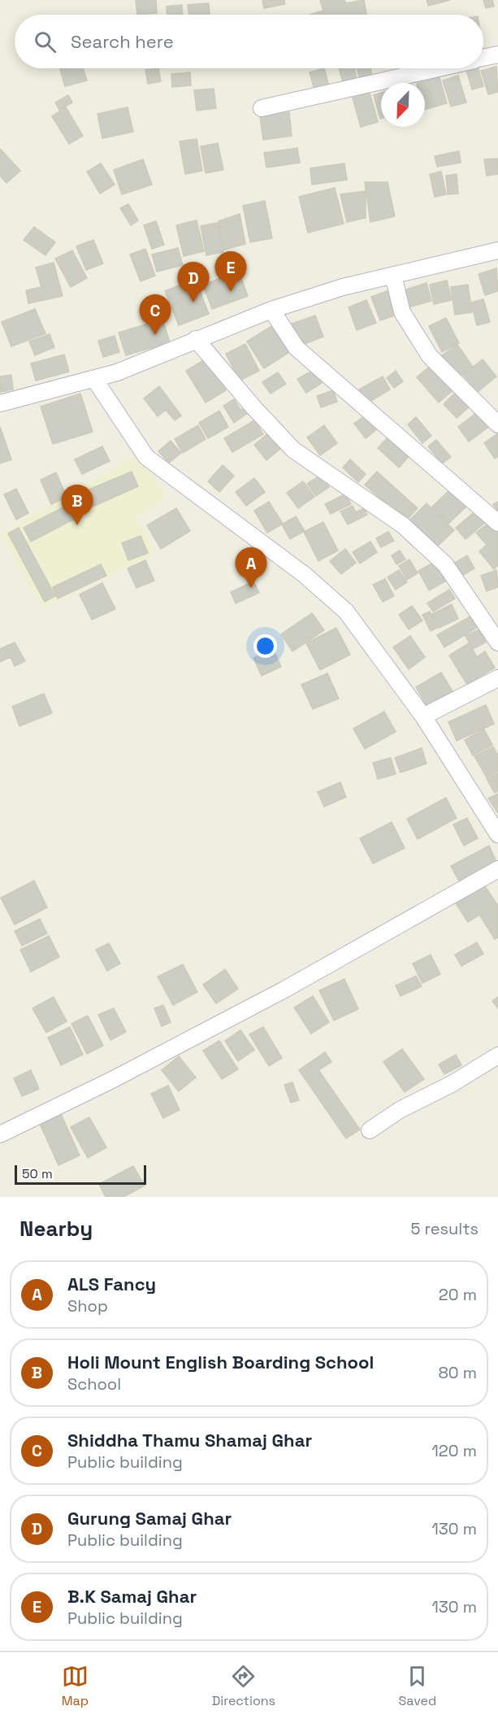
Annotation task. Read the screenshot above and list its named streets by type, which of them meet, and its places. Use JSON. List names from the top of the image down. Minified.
{"scale_bar":"50 m","north":"bottom left","page":{"search":"Search here","pins":["E","D","C","B","A"],"scale":"50 m","heading":["Nearby","5 results"],"list":[{"mark":"A","name":"ALS Fancy","note":"Shop","value":"20 m"},{"mark":"B","name":"Holi Mount English Boarding School","note":"School","value":"80 m"},{"mark":"C","name":"Shiddha Thamu Shamaj Ghar","note":"Public building","value":"120 m"},{"mark":"D","name":"Gurung Samaj Ghar","note":"Public building","value":"130 m"},{"mark":"E","name":"B.K Samaj Ghar","note":"Public building","value":"130 m"}],"nav":["Map","Directions","Saved"]}}
